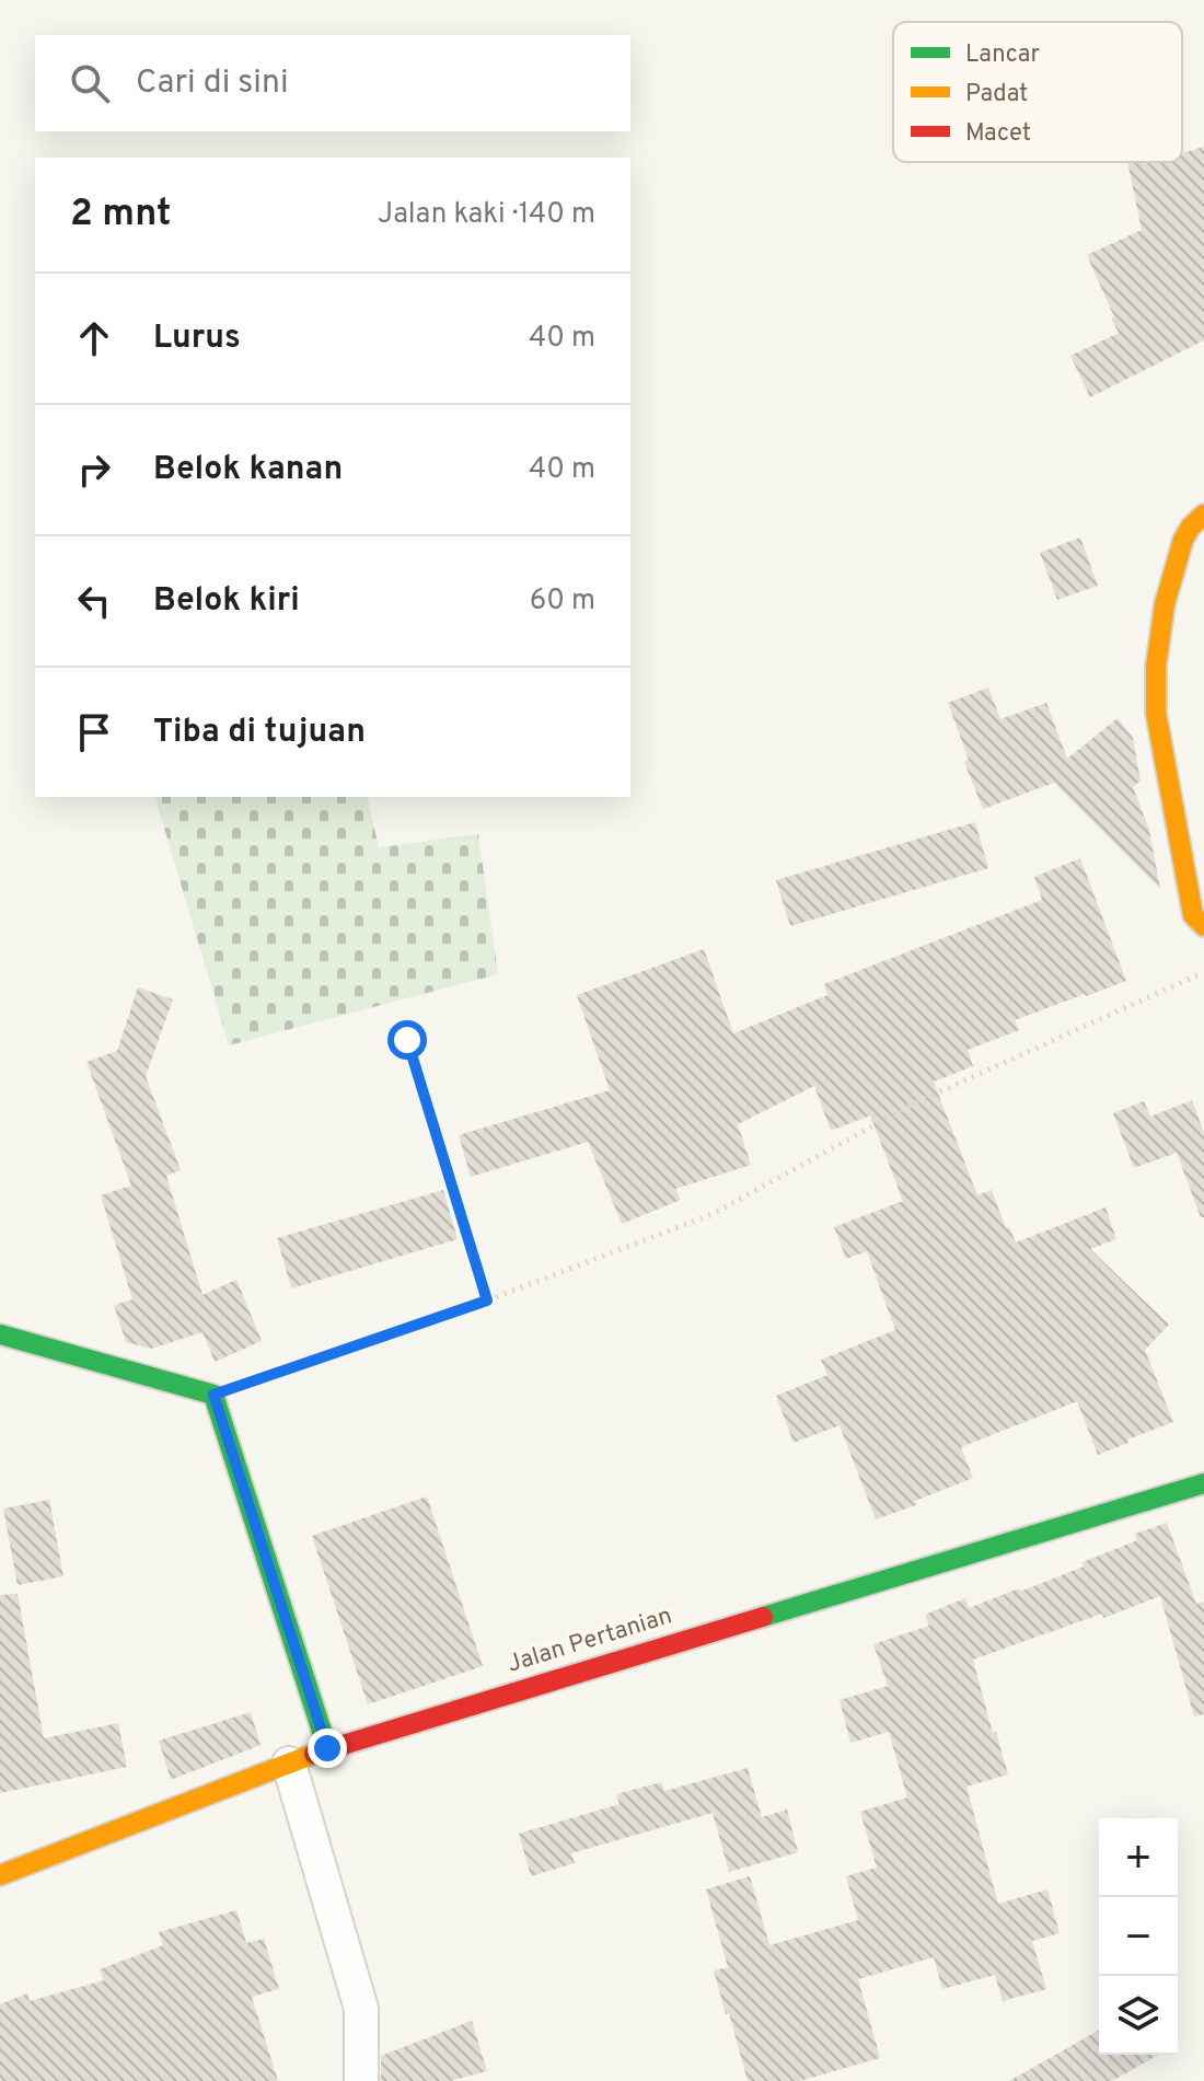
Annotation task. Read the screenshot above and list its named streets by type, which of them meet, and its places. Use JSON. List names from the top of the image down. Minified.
{"streets":{"street":["Jalan Pertanian"]},"legend":["Lancar","Padat","Macet"],"page":{"search":"Cari di sini","heading":["2 mnt","Jalan kaki · 140 m"],"list":[["Lurus","40 m"],["Belok kanan","40 m"],["Belok kiri","60 m"],"Tiba di tujuan"],"map_buttons":["+","−"]}}
